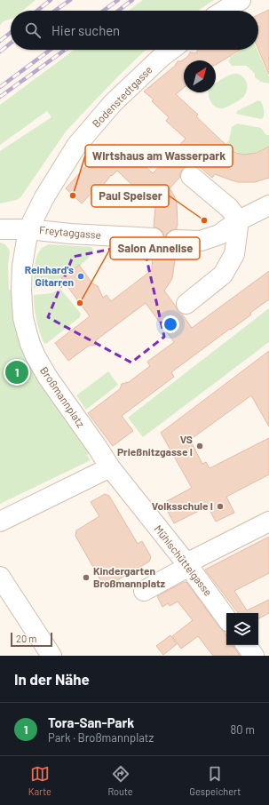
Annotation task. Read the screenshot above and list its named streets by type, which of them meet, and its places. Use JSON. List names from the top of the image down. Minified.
{"streets":{"street":["Bodenstedtgasse","Freytaggasse","Broßmannplatz","Mühlschüttelgasse"]},"crossings":[["Bodenstedtgasse","Freytaggasse"],["Bodenstedtgasse","Broßmannplatz"],["Freytaggasse","Broßmannplatz"],["Broßmannplatz","Mühlschüttelgasse"]],"places":["Wirtshaus am Wasserpark","Paul Speiser","Reinhard's Gitarren","Salon Annelise","VS Prießnitzgasse I","Volksschule I","Kindergarten Broßmannplatz"],"scale_bar":"20 m","north":"top right","page":{"search":"Hier suchen","pins":"1","scale":"20 m","heading":"In der Nähe","list":[{"mark":"1","name":"Tora-San-Park","note":"Park · Broßmannplatz","value":"80 m"}],"nav":["Karte","Route","Gespeichert"]}}
